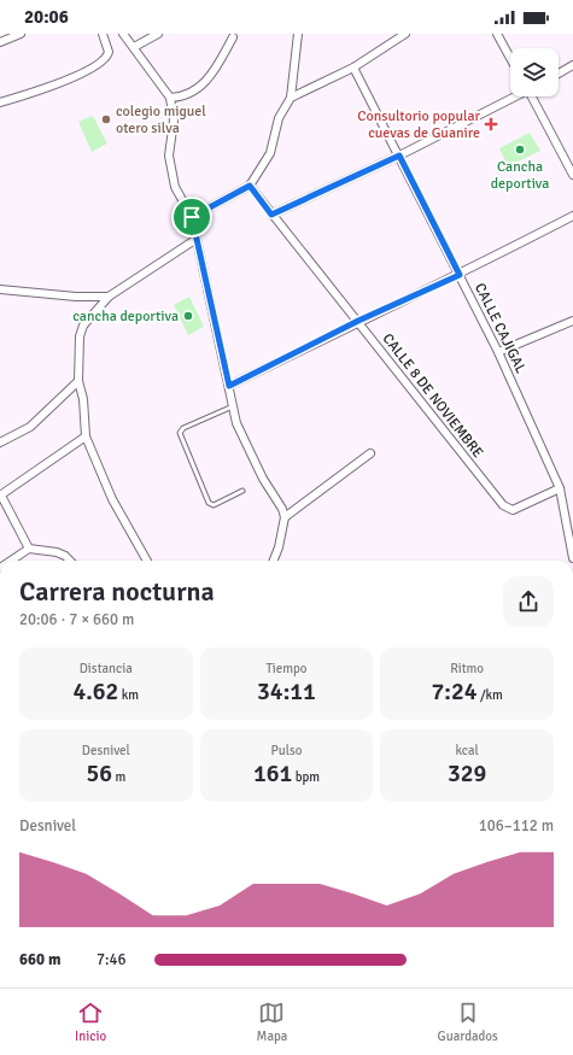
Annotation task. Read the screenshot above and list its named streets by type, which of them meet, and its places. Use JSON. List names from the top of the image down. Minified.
{"streets":{"street":["CALLE CAJIGAL","CALLE 8 DE NOVIEMBRE"]},"crossings":[["CALLE CAJIGAL","CALLE 8 DE NOVIEMBRE"]],"places":{"other":["colegio miguel otero silva","Cancha deportiva","cancha deportiva"],"health":["Consultorio popular cuevas de Guanire"]},"page":{"status":"20:06","heading":["Carrera nocturna","20:06 · 7 × 660 m"],"stats":[["Distancia","4.62 km"],["Tiempo","34:11"],["Ritmo","7:24 /km"],["Desnivel","56 m"],["Pulso","161 bpm"],["kcal","329"]],"chart":["Desnivel","106–112 m"],"list":[{"name":"660 m","note":"7:46"}],"tabs":["Inicio","Mapa","Guardados"]}}
